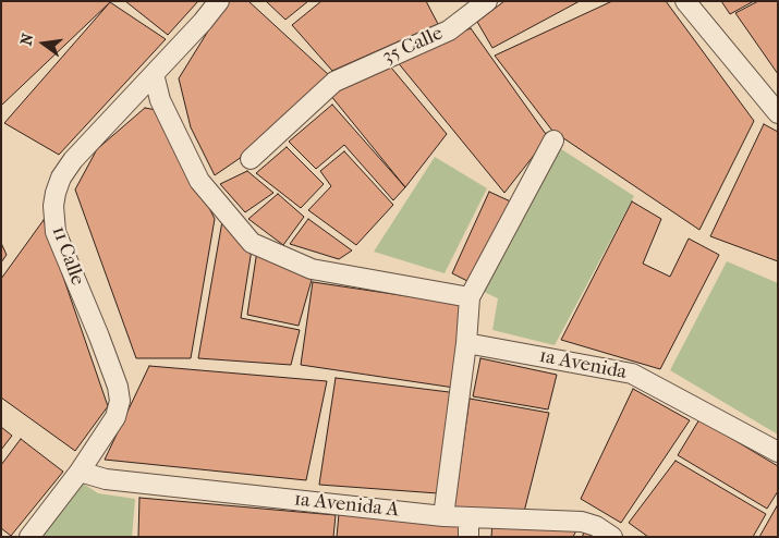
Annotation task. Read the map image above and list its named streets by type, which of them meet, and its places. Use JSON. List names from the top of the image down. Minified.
{"streets":{"street":["35 Calle","11 Calle","1a Avenida","1a Avenida A"]},"crossings":[["11 Calle","1a Avenida A"]],"north":"left"}
